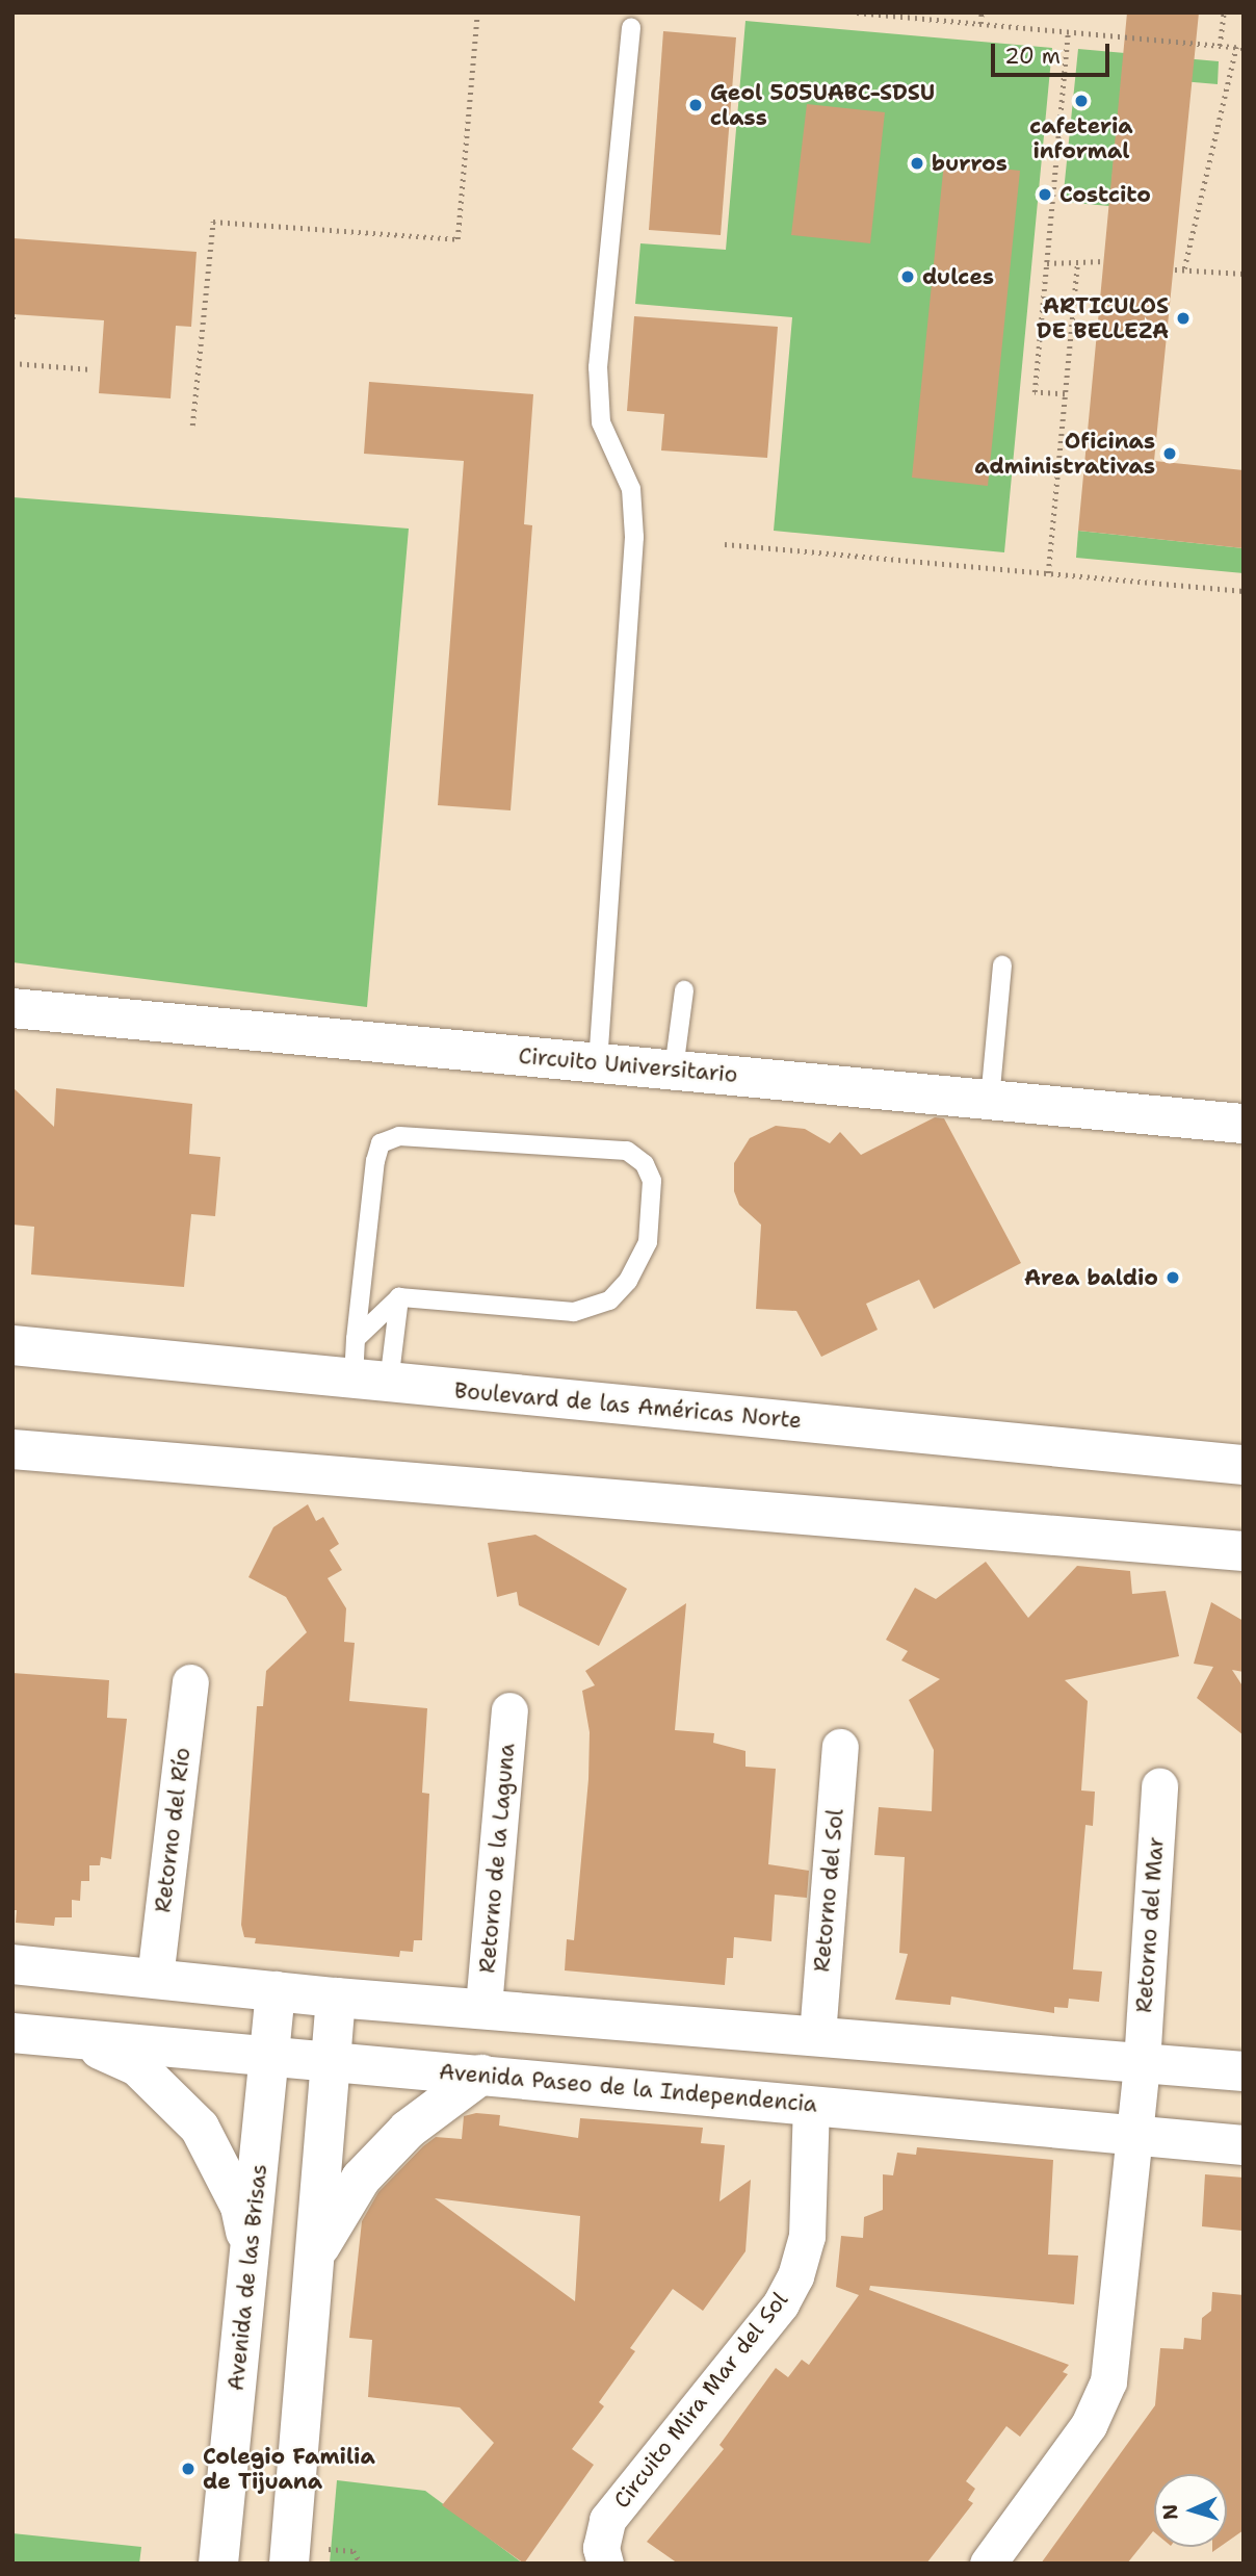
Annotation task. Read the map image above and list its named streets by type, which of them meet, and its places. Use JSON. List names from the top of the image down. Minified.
{"streets":{"street":["Circuito Universitario","Boulevard de las Américas Norte","Retorno del Río","Retorno de la Laguna","Retorno del Sol","Retorno del Mar","Avenida Paseo de la Independencia","Avenida de las Brisas","Circuito Mira Mar del Sol"]},"crossings":[["Retorno del Mar","Avenida Paseo de la Independencia"],["Avenida Paseo de la Independencia","Avenida de las Brisas"],["Avenida Paseo de la Independencia","Circuito Mira Mar del Sol"]],"places":["cafeteria informal","Geol 505UABC-SDSU class","burros","Costcito","dulces","ARTICULOS DE BELLEZA","Oficinas administrativas","Area baldio","Colegio Familia de Tijuana"],"scale_bar":"20 m","north":"left"}
